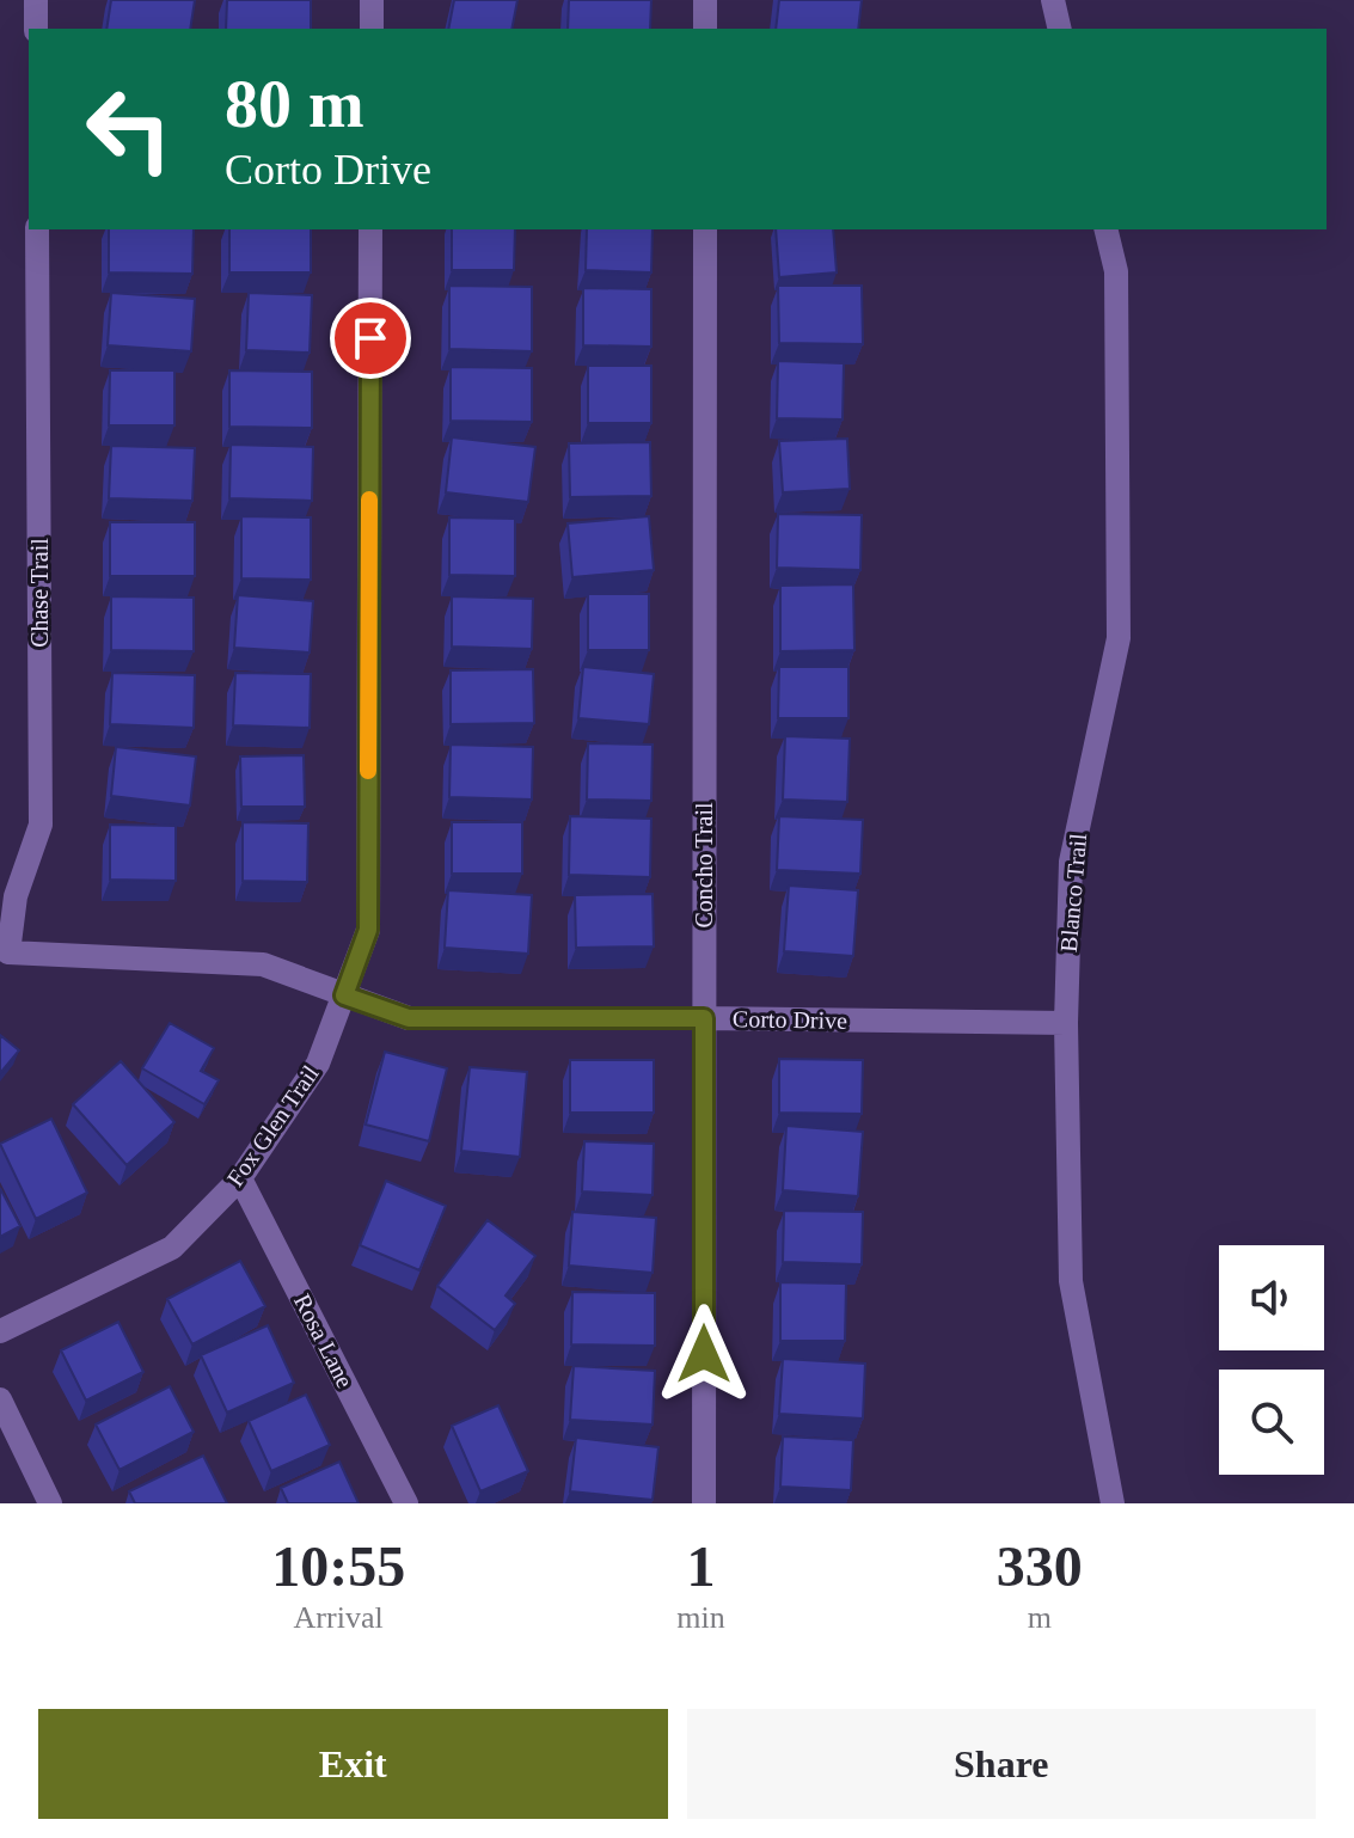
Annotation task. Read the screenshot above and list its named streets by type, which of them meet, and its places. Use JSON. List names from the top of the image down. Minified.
{"streets":{"street":["Chase Trail","Concho Trail","Blanco Trail","Corto Drive","Fox Glen Trail","Rosa Lane"]},"crossings":[["Chase Trail","Corto Drive"],["Concho Trail","Corto Drive"],["Blanco Trail","Corto Drive"],["Corto Drive","Fox Glen Trail"],["Fox Glen Trail","Rosa Lane"]],"page":{"turn":["80 m","Corto Drive"],"eta":["10:55","Arrival","1","min","330","m"],"buttons":["Exit","Share"]}}
